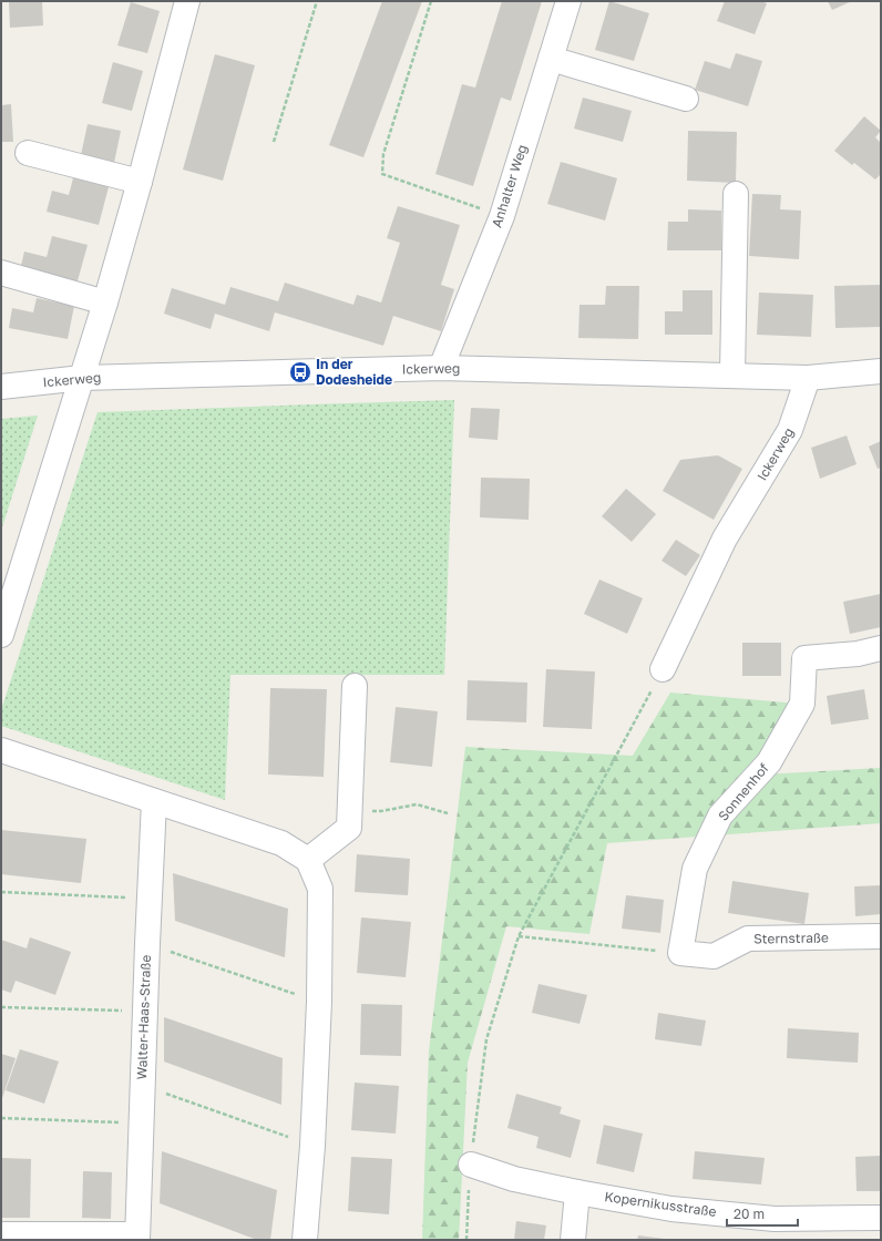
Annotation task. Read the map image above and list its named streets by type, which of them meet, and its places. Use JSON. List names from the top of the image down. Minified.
{"streets":{"street":["Anhalter Weg","Ickerweg","Sonnenhof","Sternstraße","Walter-Haas-Straße","Kopernikusstraße"]},"crossings":[["Anhalter Weg","Ickerweg"],["Sonnenhof","Sternstraße"]],"places":{"bus stop":["In der Dodesheide"]},"scale_bar":"20 m"}
